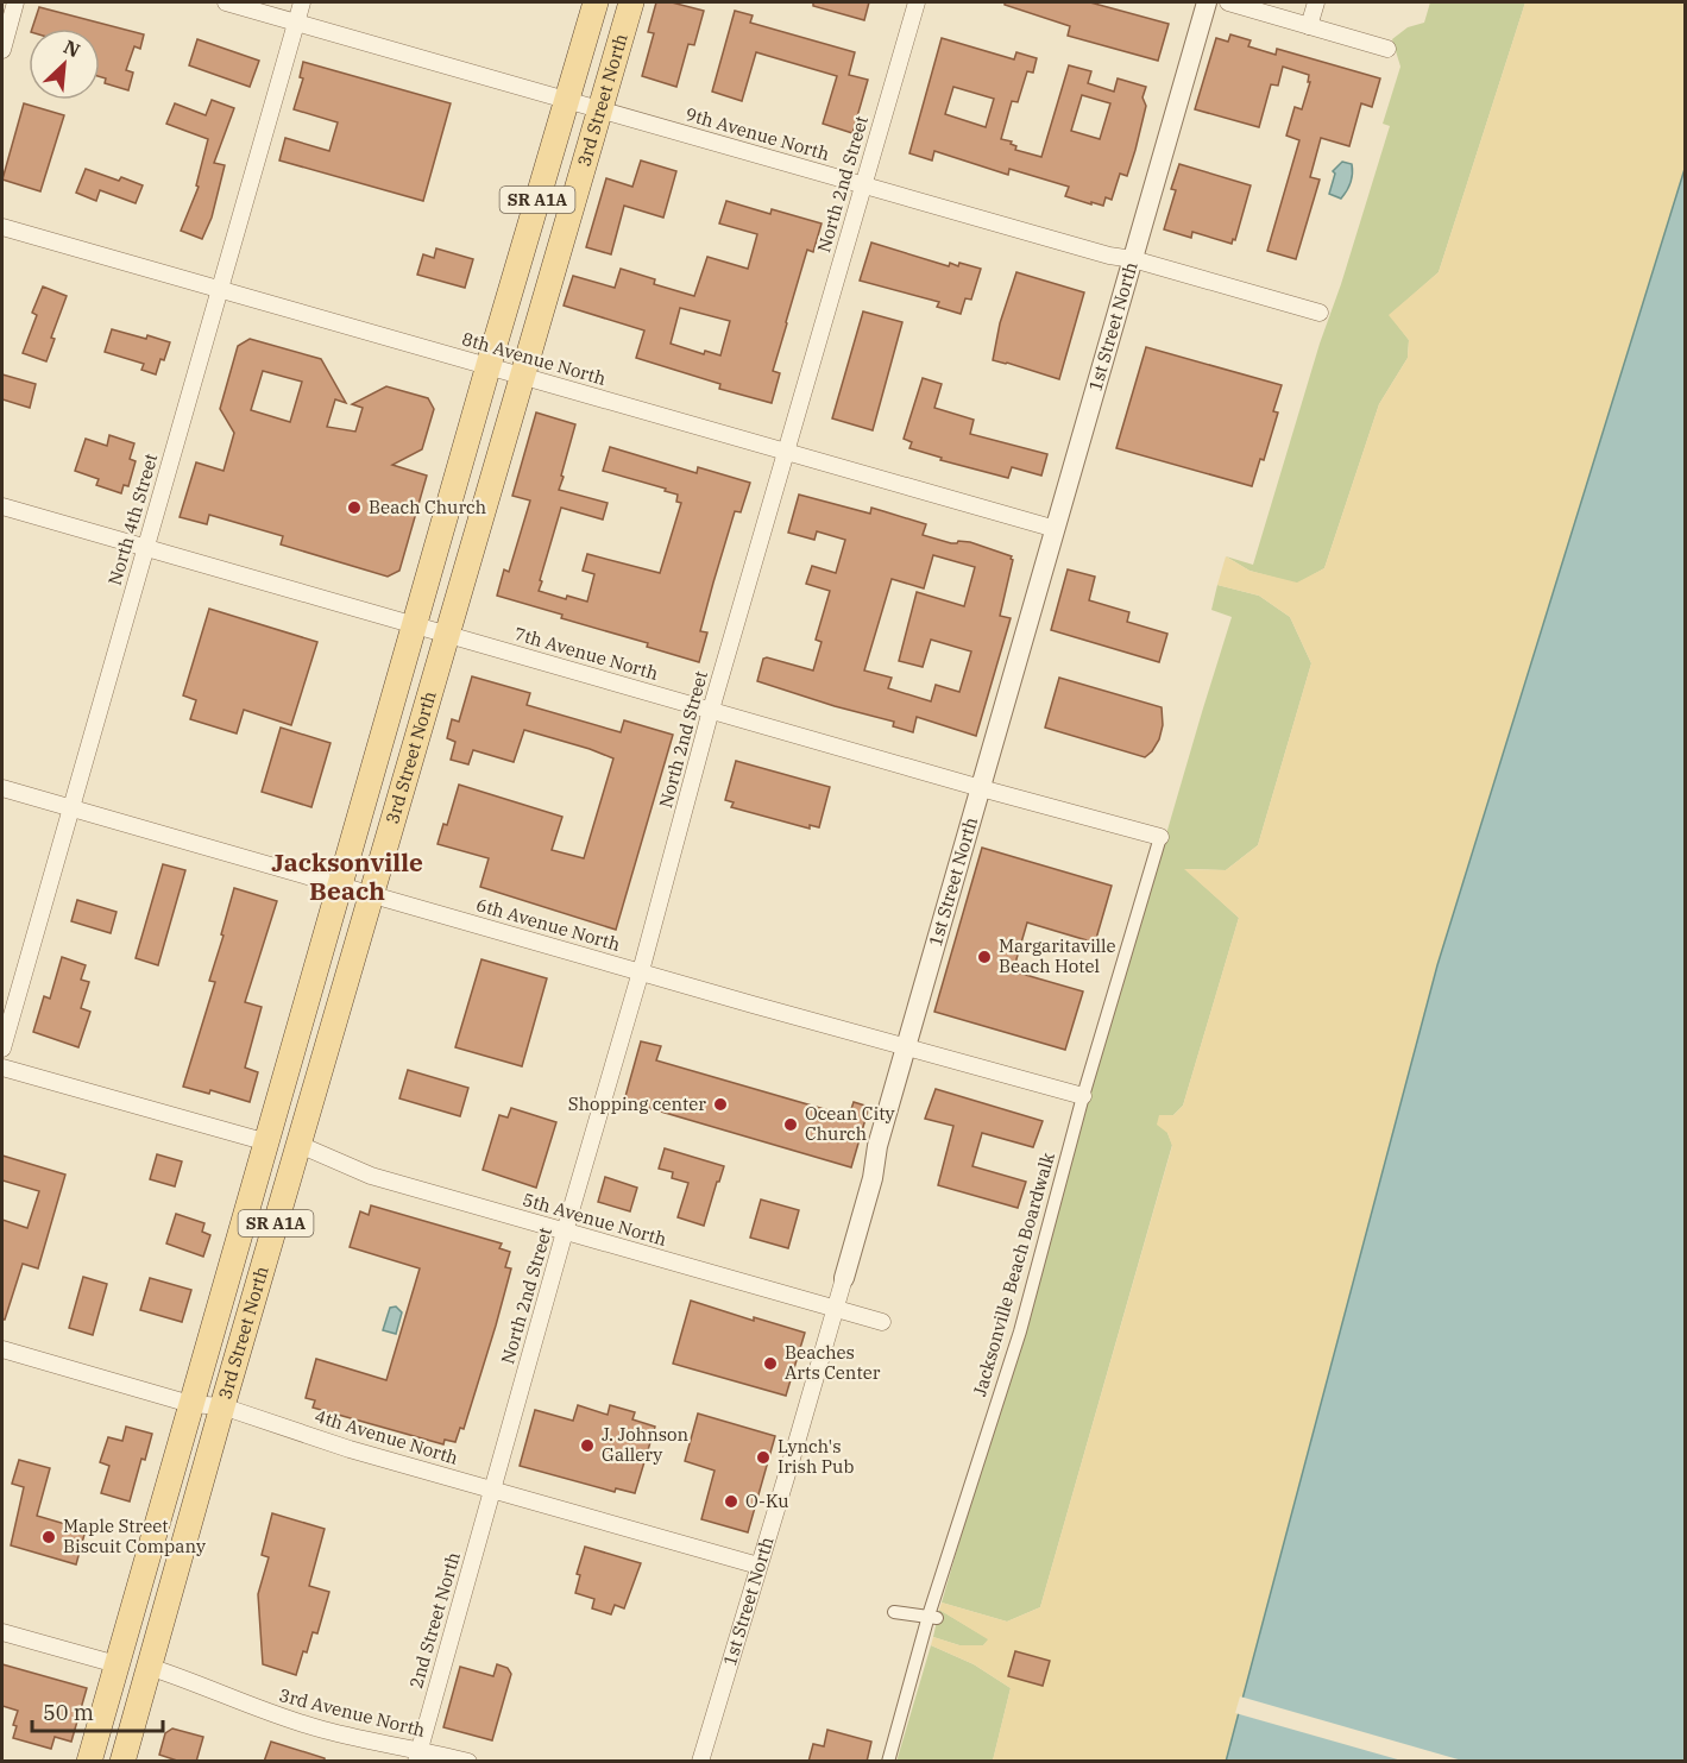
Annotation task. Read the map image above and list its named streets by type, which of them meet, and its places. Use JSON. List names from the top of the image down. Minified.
{"streets":{"main road":["3rd Street North","SR A1A"],"street":["9th Avenue North","North 2nd Street","1st Street North","8th Avenue North","North 4th Street","7th Avenue North","6th Avenue North","5th Avenue North","Jacksonville Beach Boardwalk","4th Avenue North","2nd Street North","3rd Avenue North"]},"crossings":[["3rd Street North","9th Avenue North"],["3rd Street North","8th Avenue North"],["3rd Street North","7th Avenue North"],["3rd Street North","6th Avenue North"],["3rd Street North","5th Avenue North"],["3rd Street North","4th Avenue North"],["3rd Street North","3rd Avenue North"],["9th Avenue North","North 2nd Street"],["9th Avenue North","1st Street North"],["9th Avenue North","North 4th Street"],["North 2nd Street","8th Avenue North"],["North 2nd Street","7th Avenue North"],["North 2nd Street","6th Avenue North"],["North 2nd Street","5th Avenue North"],["North 2nd Street","4th Avenue North"],["North 2nd Street","2nd Street North"],["1st Street North","8th Avenue North"],["1st Street North","7th Avenue North"],["1st Street North","6th Avenue North"],["1st Street North","5th Avenue North"],["1st Street North","4th Avenue North"],["8th Avenue North","North 4th Street"],["North 4th Street","7th Avenue North"],["North 4th Street","6th Avenue North"],["7th Avenue North","Jacksonville Beach Boardwalk"],["6th Avenue North","Jacksonville Beach Boardwalk"],["4th Avenue North","2nd Street North"],["2nd Street North","3rd Avenue North"]],"districts":["Jacksonville Beach"],"places":["Beach Church","Margaritaville Beach Hotel","Shopping center","Ocean City Church","Beaches Arts Center","J. Johnson Gallery","Lynch's Irish Pub","O-Ku","Maple Street Biscuit Company"],"scale_bar":"50 m","north":"top right"}
